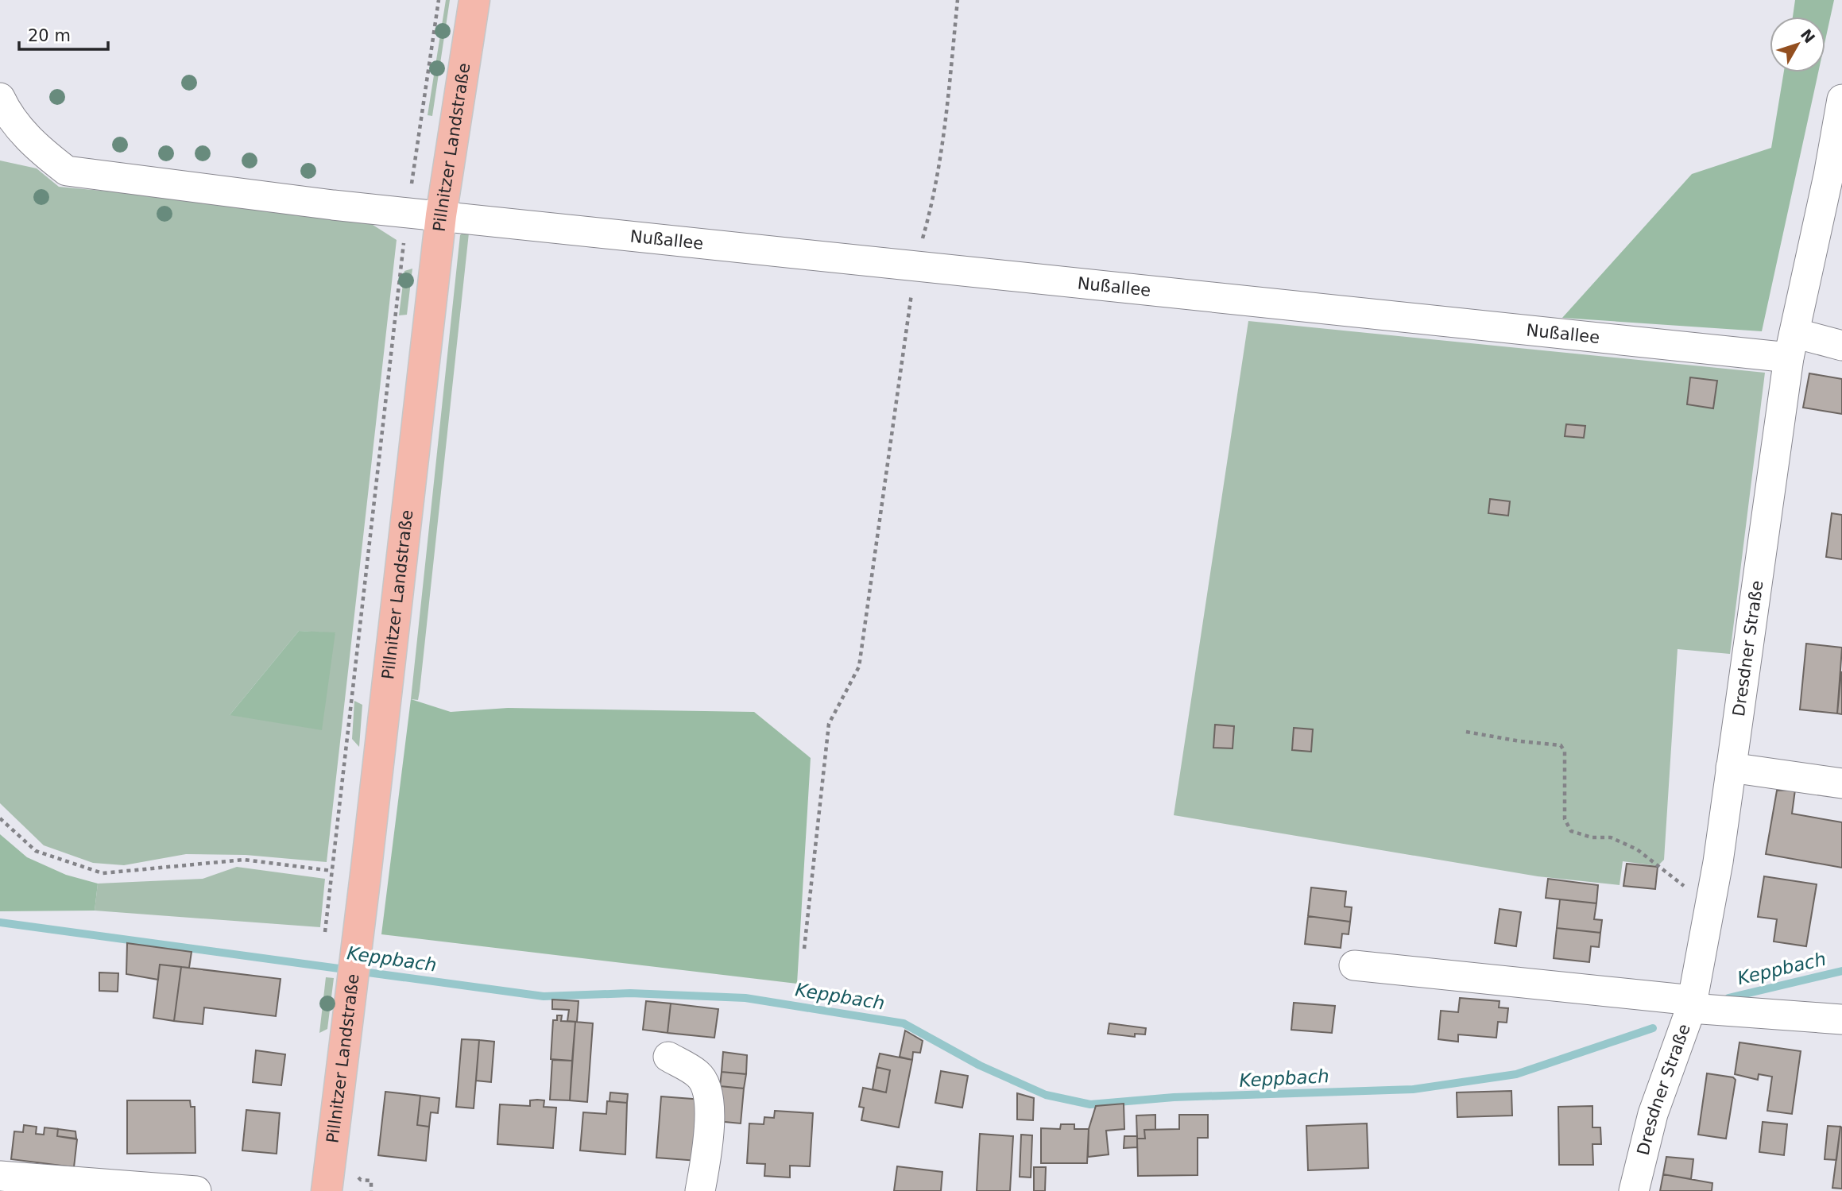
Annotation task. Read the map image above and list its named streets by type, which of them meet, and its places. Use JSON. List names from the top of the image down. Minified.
{"streets":{"main road":["Pillnitzer Landstraße"],"street":["Nußallee","Dresdner Straße"]},"crossings":[["Pillnitzer Landstraße","Nußallee"],["Nußallee","Dresdner Straße"]],"water":["Keppbach"],"scale_bar":"20 m","north":"top right"}
